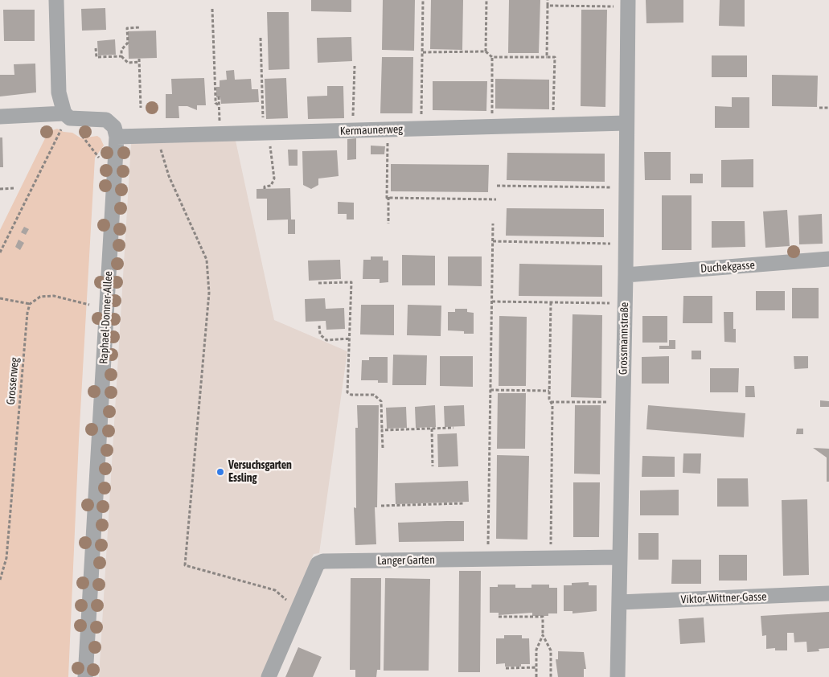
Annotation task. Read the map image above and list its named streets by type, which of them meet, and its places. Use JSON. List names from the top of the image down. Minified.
{"streets":{"street":["Kermaunerweg","Duchekgasse","Raphael-Donner-Allee","Grossmannstraße","Langer Garten","Viktor-Wittner-Gasse"],"path":["Grosserweg"]},"crossings":[["Kermaunerweg","Raphael-Donner-Allee"],["Kermaunerweg","Grossmannstraße"],["Duchekgasse","Grossmannstraße"],["Grossmannstraße","Langer Garten"],["Grossmannstraße","Viktor-Wittner-Gasse"]],"places":["Versuchsgarten Essling"]}
